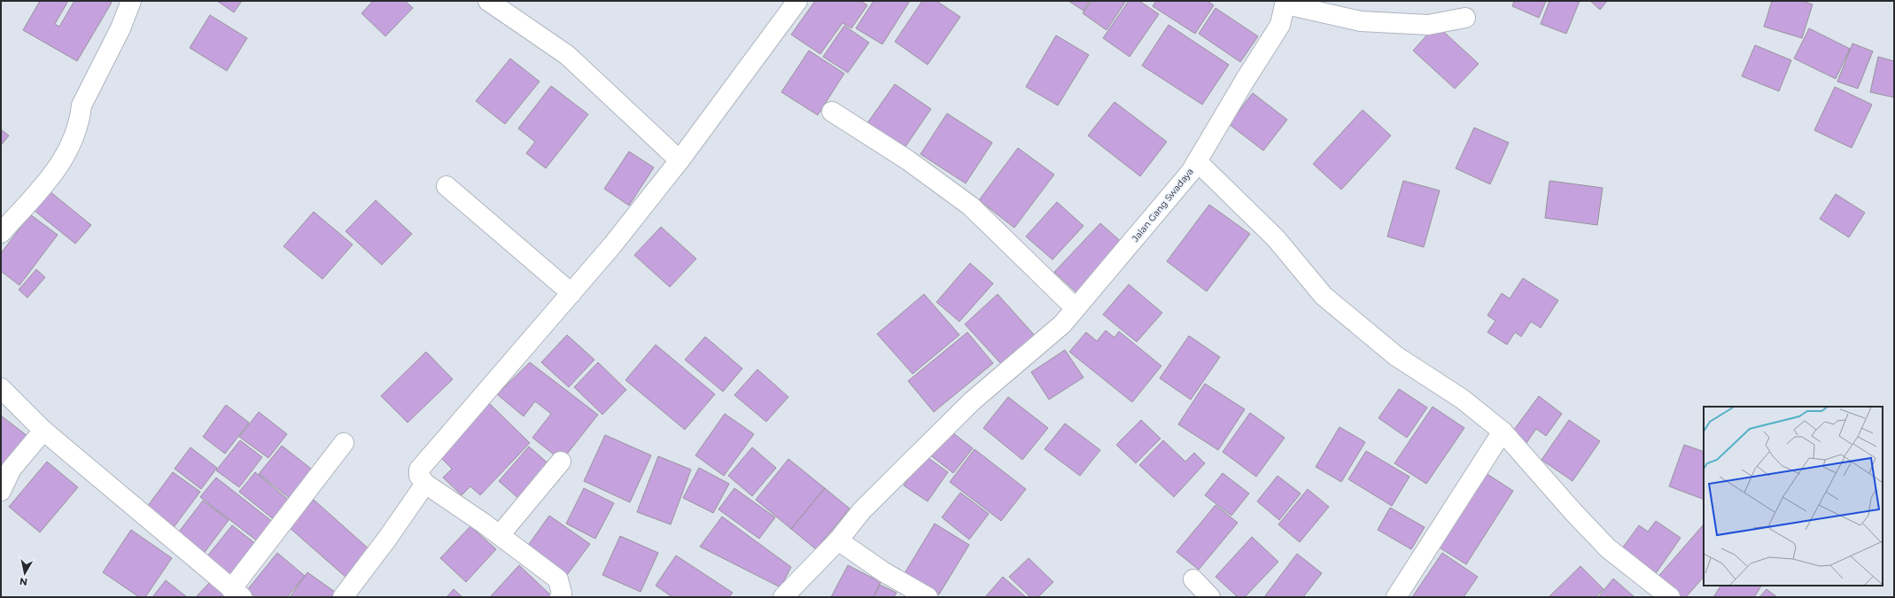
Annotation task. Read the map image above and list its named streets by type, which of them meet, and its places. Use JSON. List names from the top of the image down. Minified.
{"streets":{"street":["Jalan Gang Swadaya"]},"north":"bottom"}
